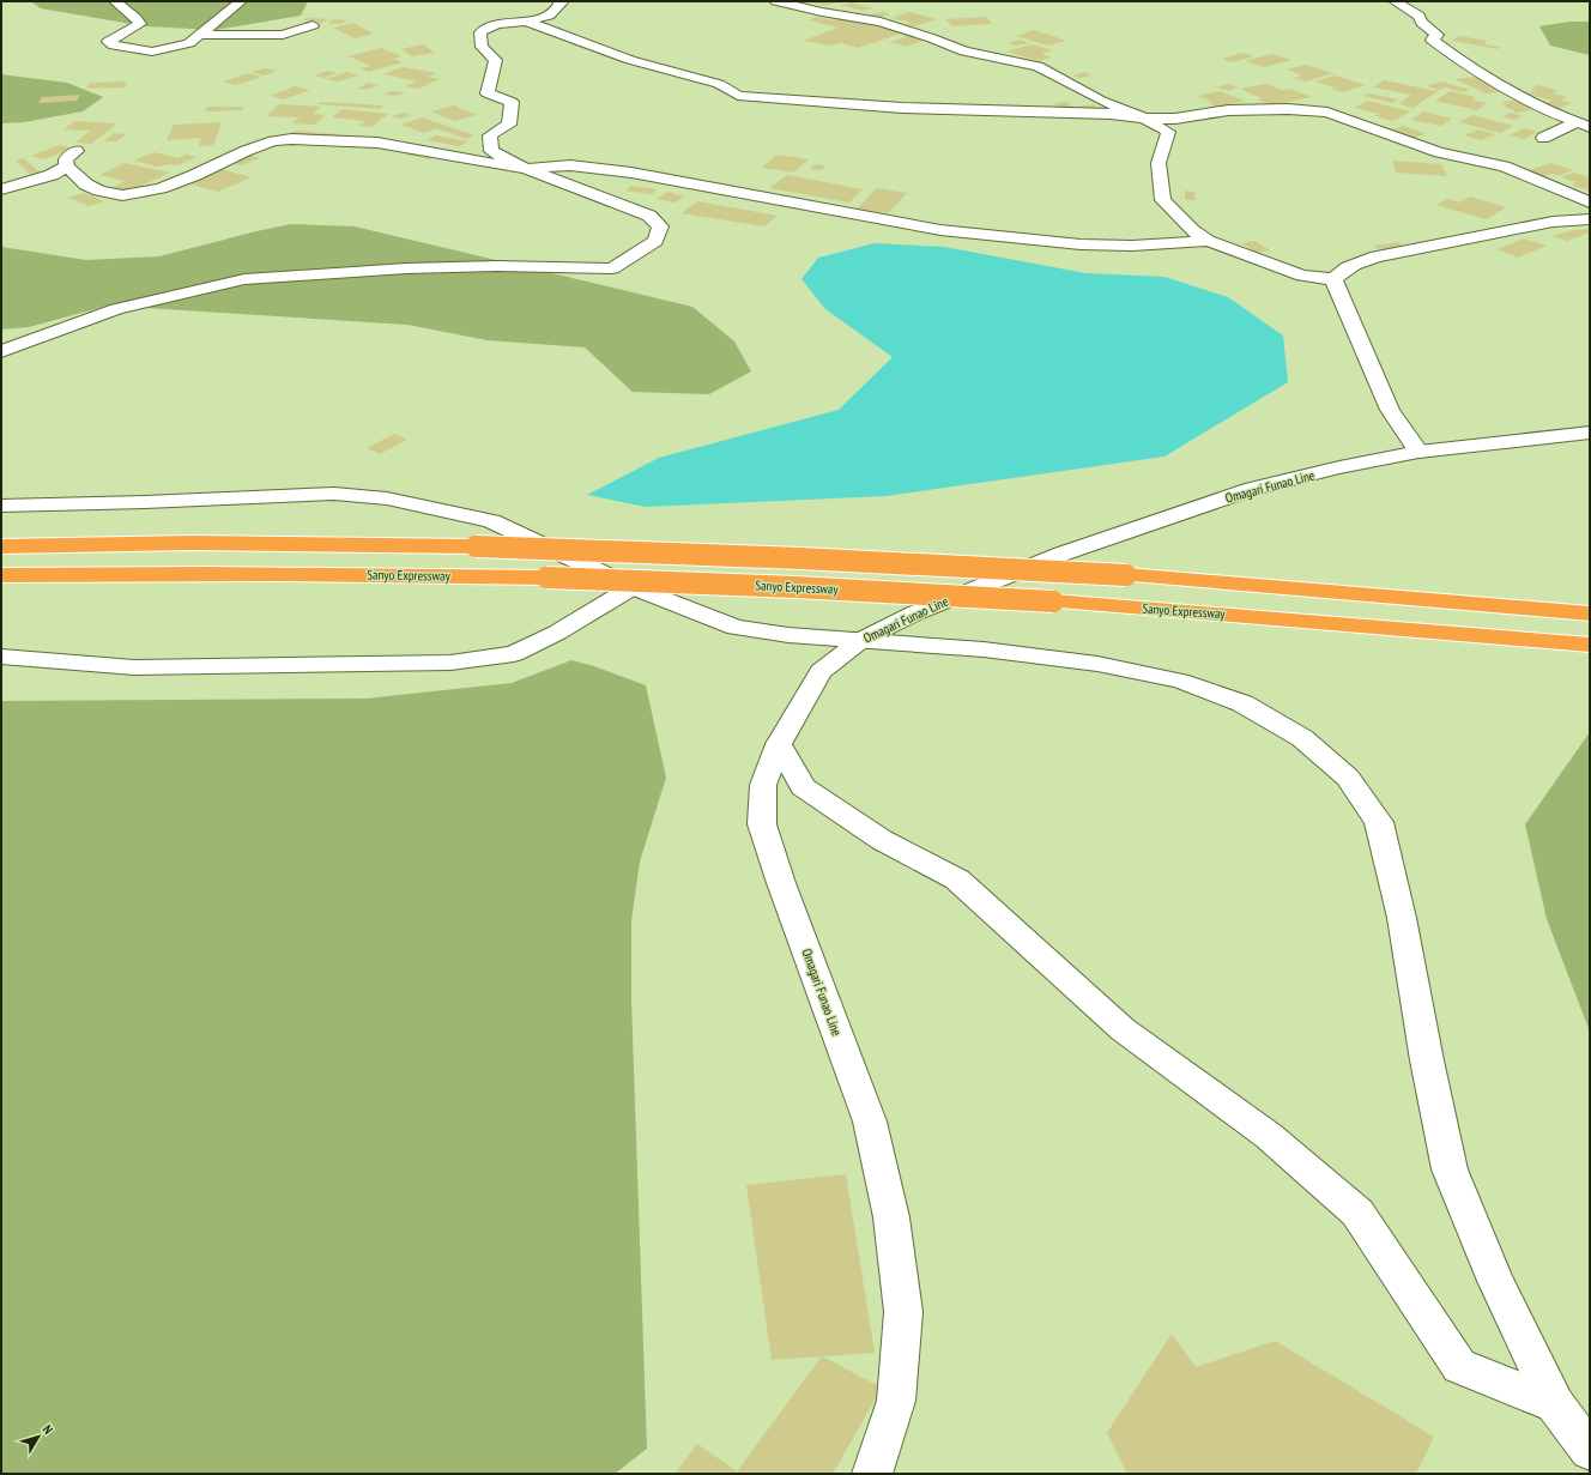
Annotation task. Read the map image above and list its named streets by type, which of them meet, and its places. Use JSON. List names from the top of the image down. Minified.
{"streets":{"highway":["Sanyo Expressway"],"street":["Omagari Funao Line"]},"north":"top right"}
